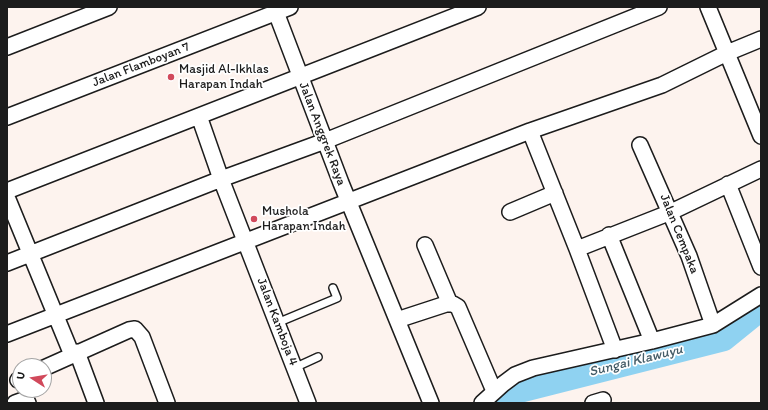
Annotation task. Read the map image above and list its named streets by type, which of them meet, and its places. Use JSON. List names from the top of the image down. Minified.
{"streets":{"street":["Jalan Flamboyan 7","Jalan Anggrek Raya","Jalan Cempaka","Jalan Kamboja 4"]},"crossings":[["Jalan Flamboyan 7","Jalan Anggrek Raya"],["Jalan Anggrek Raya","Jalan Kamboja 4"]],"water":["Sungai Klawuyu"],"places":["Masjid Al-Ikhlas Harapan Indah","Mushola Harapan Indah"],"north":"left"}
